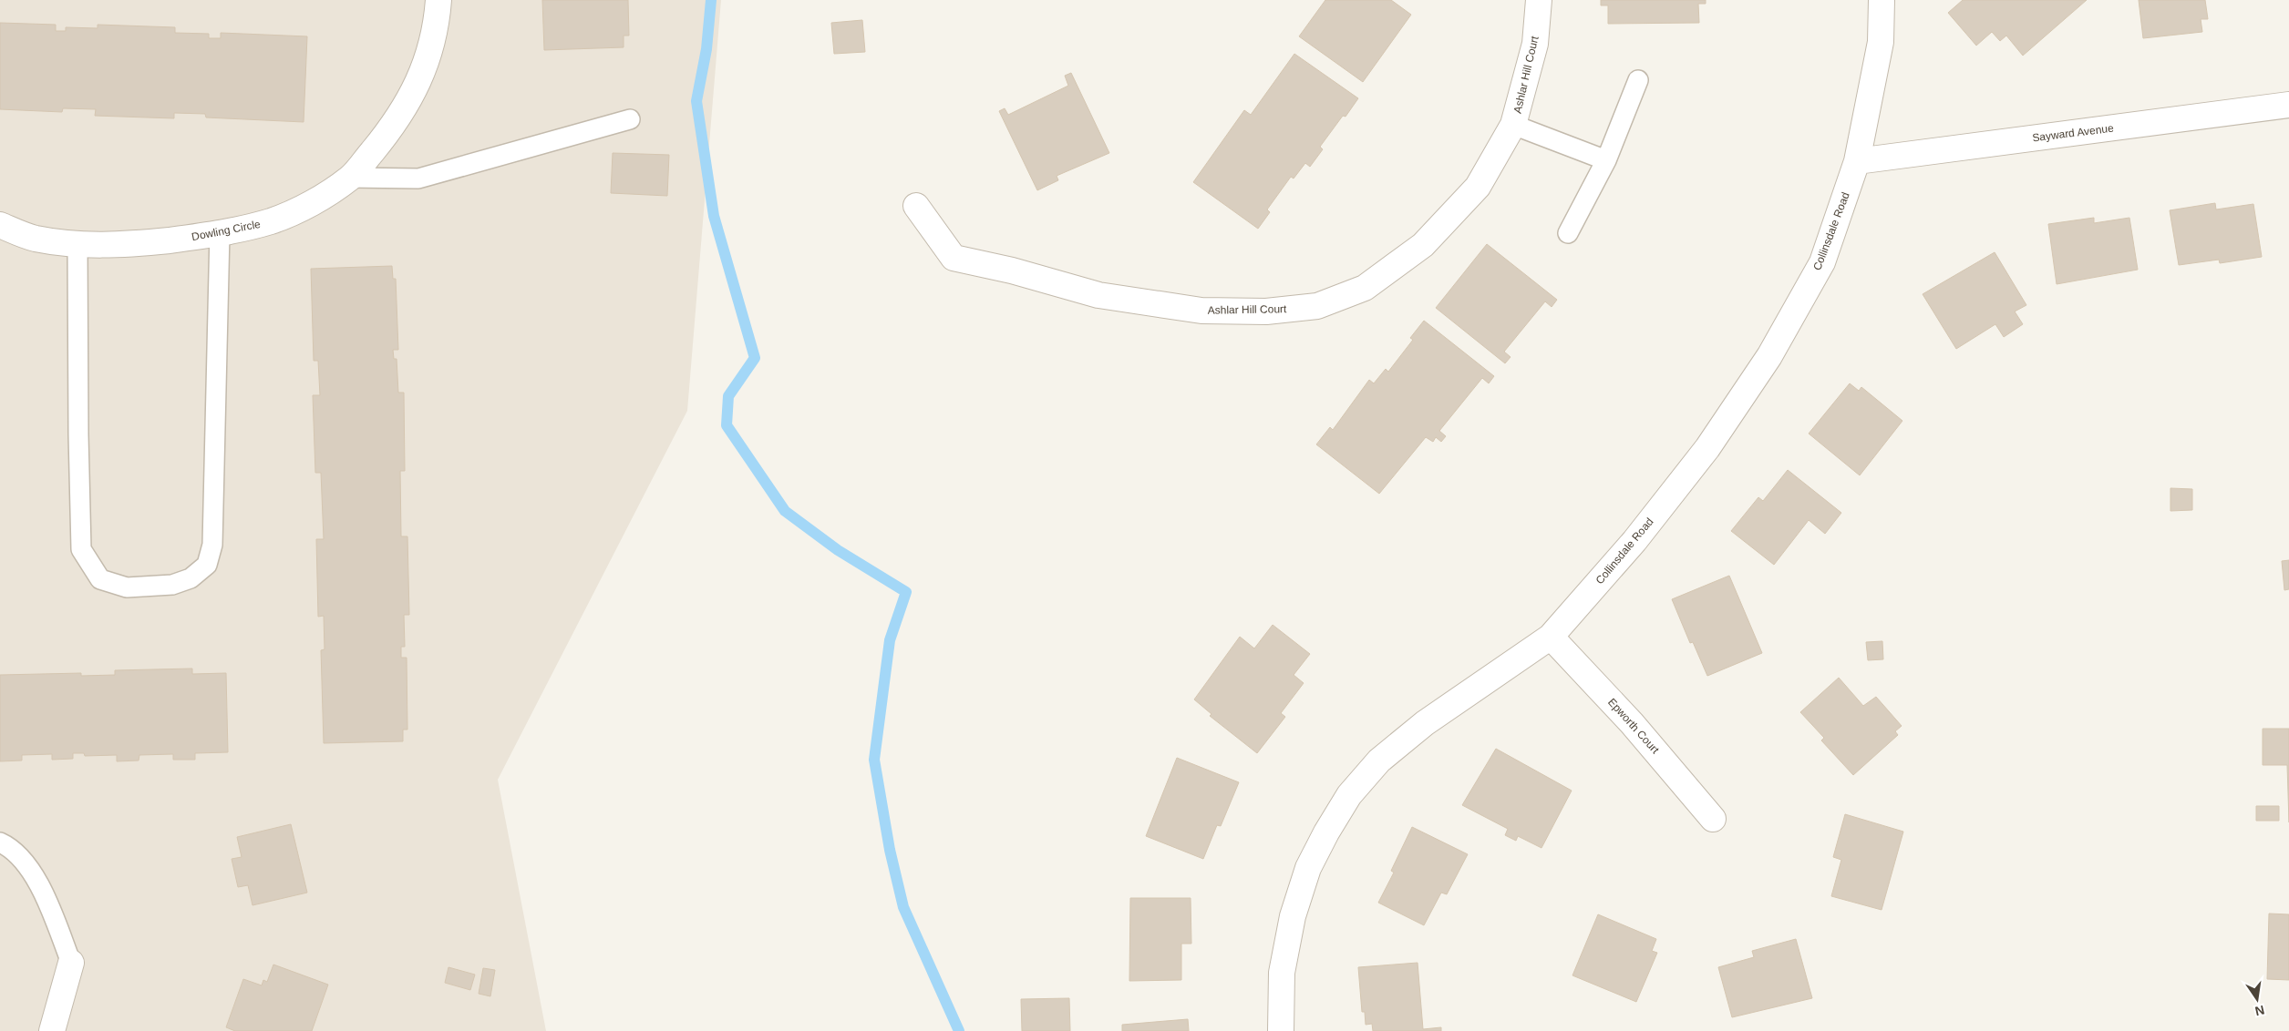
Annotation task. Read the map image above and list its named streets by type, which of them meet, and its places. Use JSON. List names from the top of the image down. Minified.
{"streets":{"street":["Ashlar Hill Court","Sayward Avenue","Dowling Circle","Collinsdale Road","Epworth Court"]},"crossings":[["Sayward Avenue","Collinsdale Road"],["Collinsdale Road","Epworth Court"]],"north":"bottom"}
